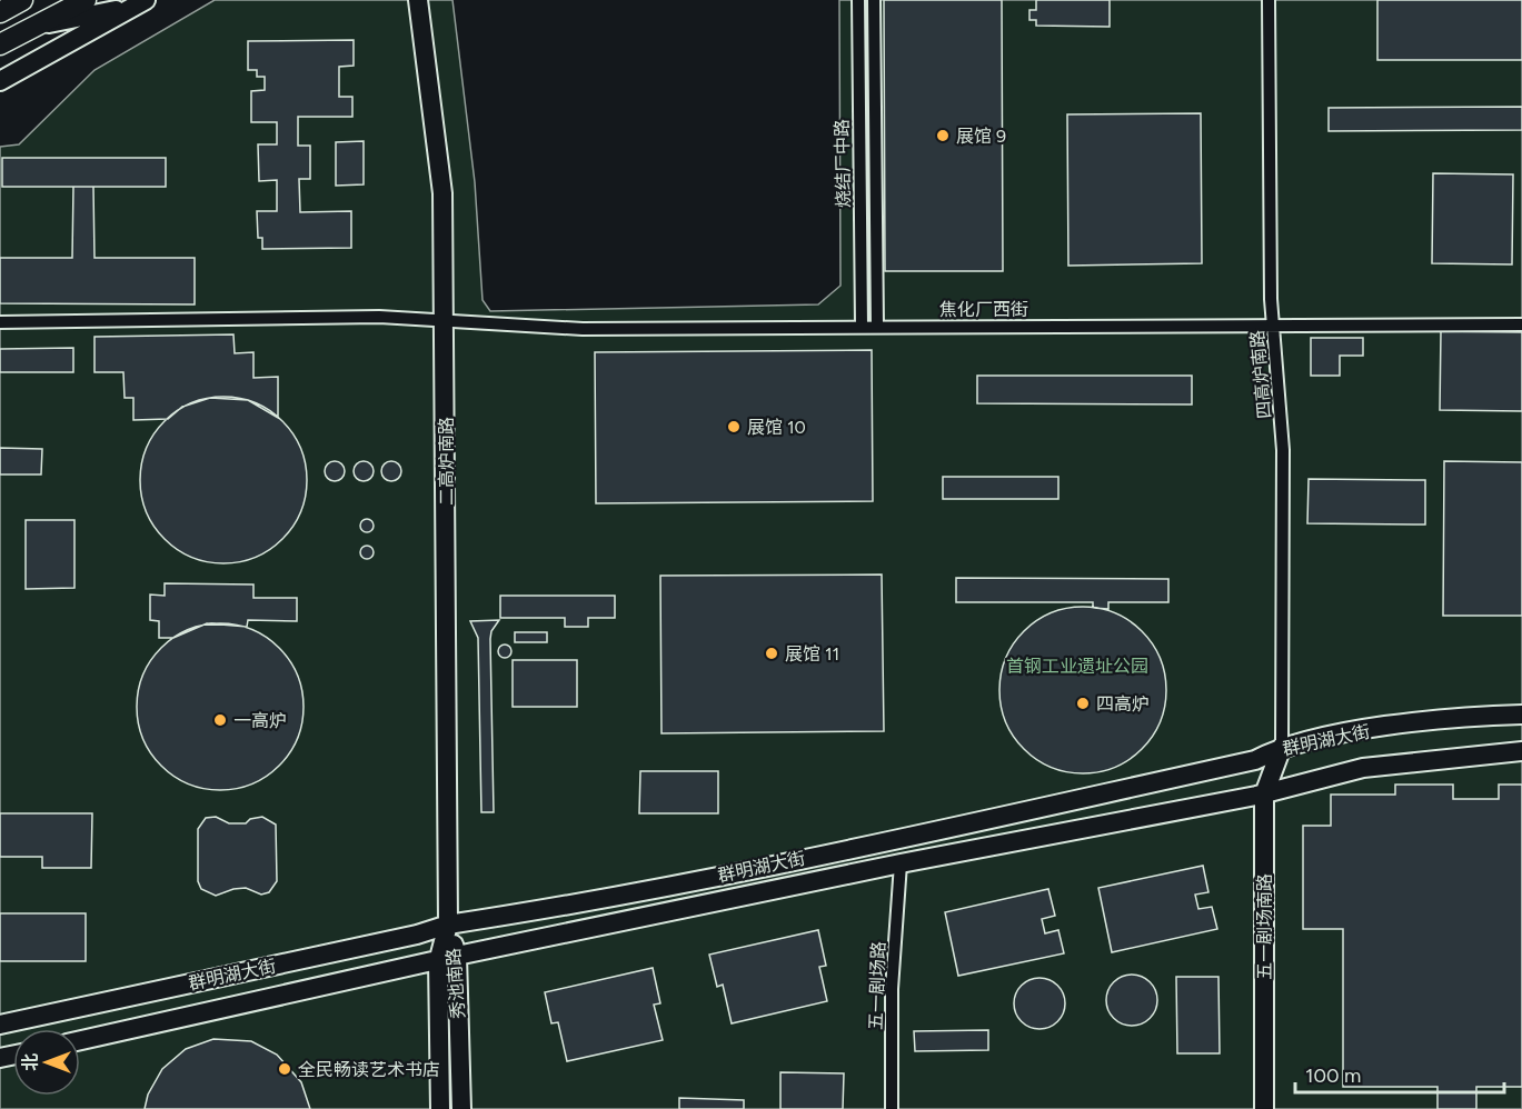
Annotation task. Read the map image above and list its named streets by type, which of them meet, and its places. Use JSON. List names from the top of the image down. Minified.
{"streets":{"main road":["二高炉南路","群明湖大街","五一剧场南路","秀池南路"],"street":["烧结厂中路","焦化厂西街","四高炉南路","五一剧场路"]},"crossings":[["烧结厂中路","焦化厂西街"],["焦化厂西街","四高炉南路"],["焦化厂西街","二高炉南路"],["四高炉南路","群明湖大街"],["四高炉南路","五一剧场南路"],["二高炉南路","群明湖大街"],["二高炉南路","秀池南路"],["群明湖大街","五一剧场南路"],["群明湖大街","秀池南路"],["群明湖大街","五一剧场路"]],"parks":["首钢工业遗址公园"],"places":["展馆 9","展馆 10","展馆 11","四高炉","一高炉","全民畅读艺术书店"],"scale_bar":"100 m","north":"left"}
